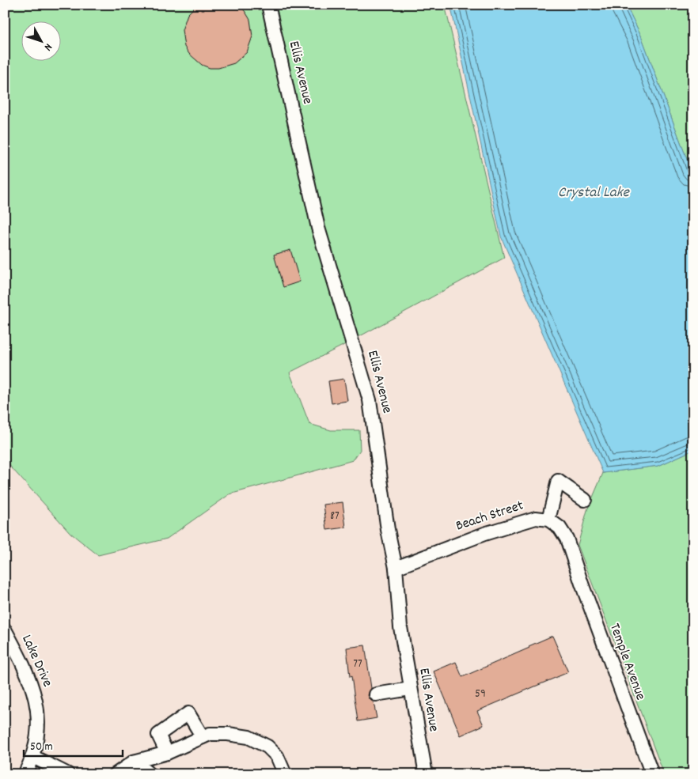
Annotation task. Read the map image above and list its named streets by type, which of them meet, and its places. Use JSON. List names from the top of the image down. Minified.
{"streets":{"street":["Ellis Avenue","Beach Street","Lake Drive","Temple Avenue"]},"crossings":[["Ellis Avenue","Beach Street"],["Beach Street","Temple Avenue"]],"water":["Crystal Lake"],"house_numbers":["87","77","59"],"scale_bar":"50 m","north":"bottom right"}
